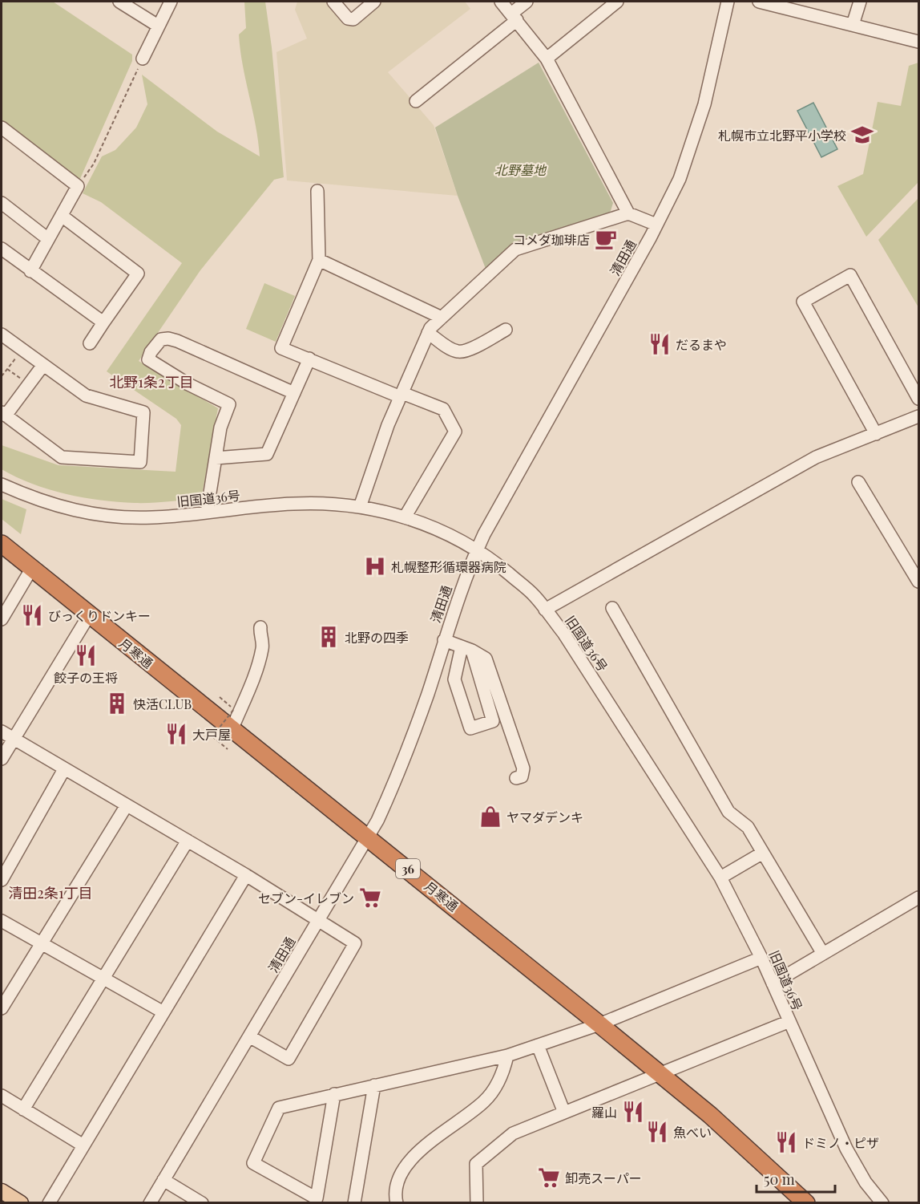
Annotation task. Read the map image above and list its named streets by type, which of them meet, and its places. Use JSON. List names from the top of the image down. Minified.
{"streets":{"highway":["月寒通","36"],"street":["清田通","旧国道36号"]},"crossings":[["清田通","旧国道36号"],["清田通","月寒通"]],"districts":["北野1条2丁目","清田2条1丁目"],"parks":["北野墓地"],"places":{"school or university":["札幌市立北野平小学校"],"cafe":["コメダ珈琲店"],"restaurant":["だるまや","びっくりドンキー","餃子の王将","大戸屋","羅山","魚べい","ドミノ・ピザ"],"hospital":["札幌整形循環器病院"],"building":["北野の四季","快活CLUB"],"shop":["ヤマダデンキ"],"supermarket":["セブン-イレブン","卸売スーパー"]},"scale_bar":"50 m"}
